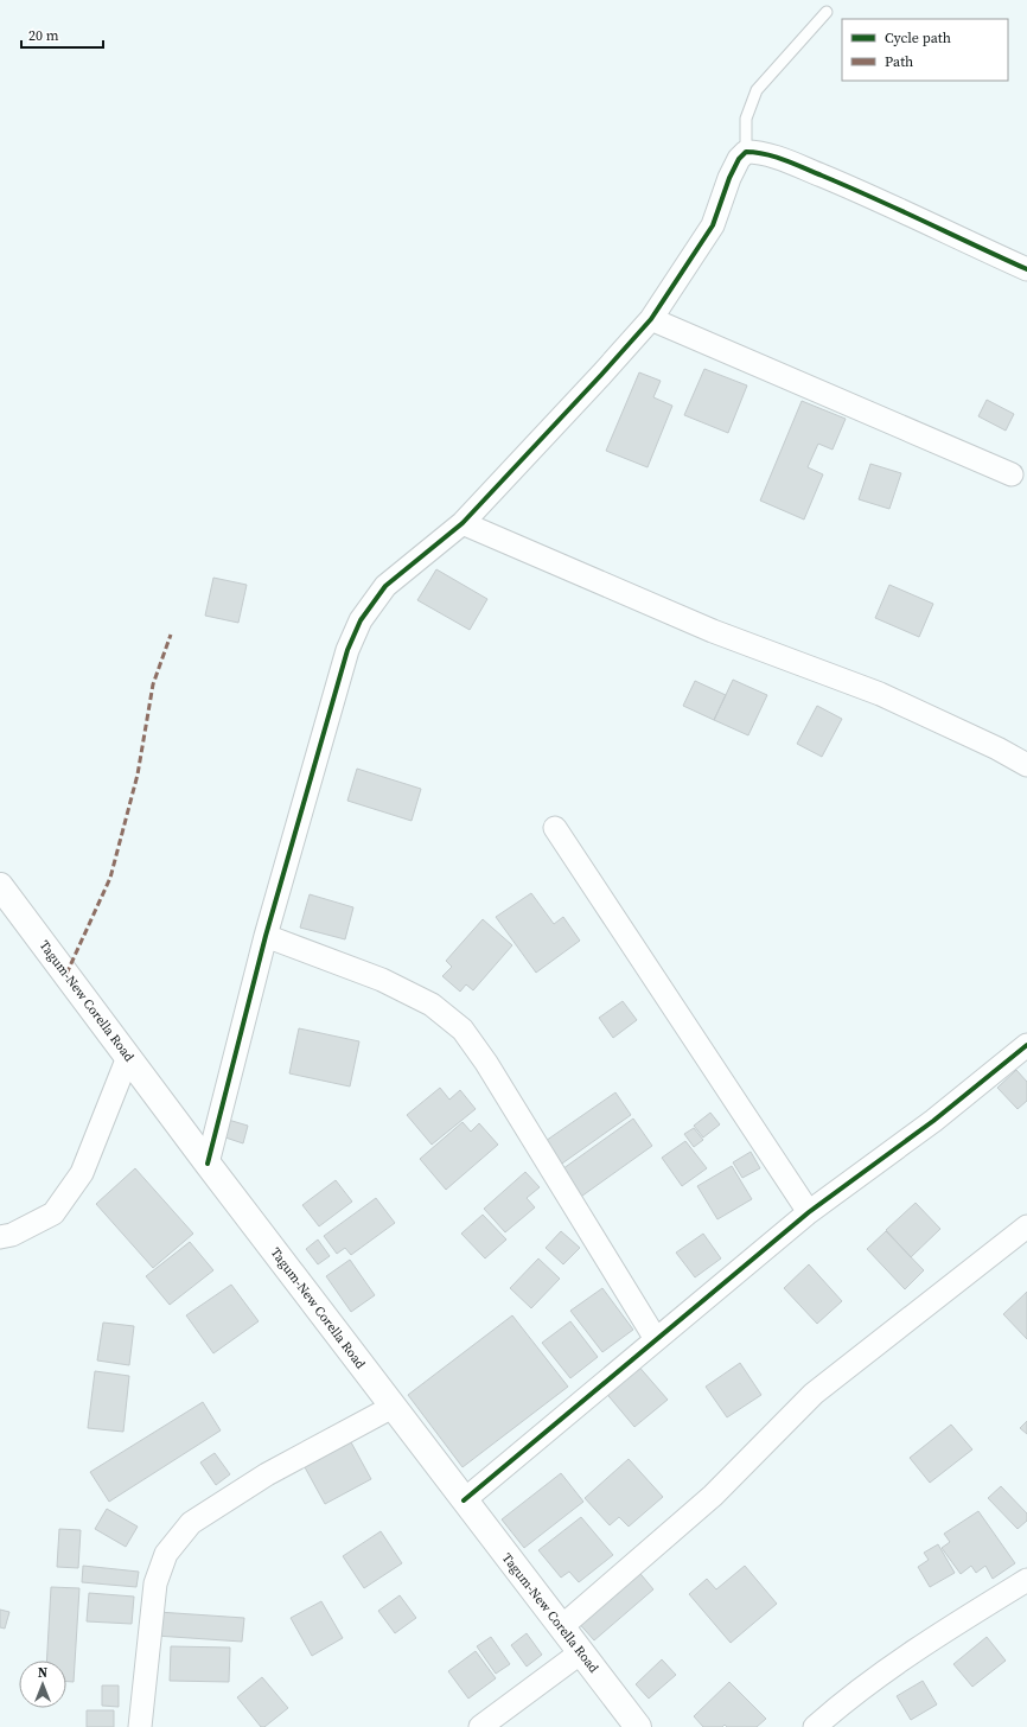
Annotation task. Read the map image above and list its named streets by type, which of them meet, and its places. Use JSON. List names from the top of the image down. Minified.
{"streets":{"main road":["Tagum-New Corella Road"]},"legend":["Cycle path","Path"],"scale_bar":"20 m","north":"top"}
